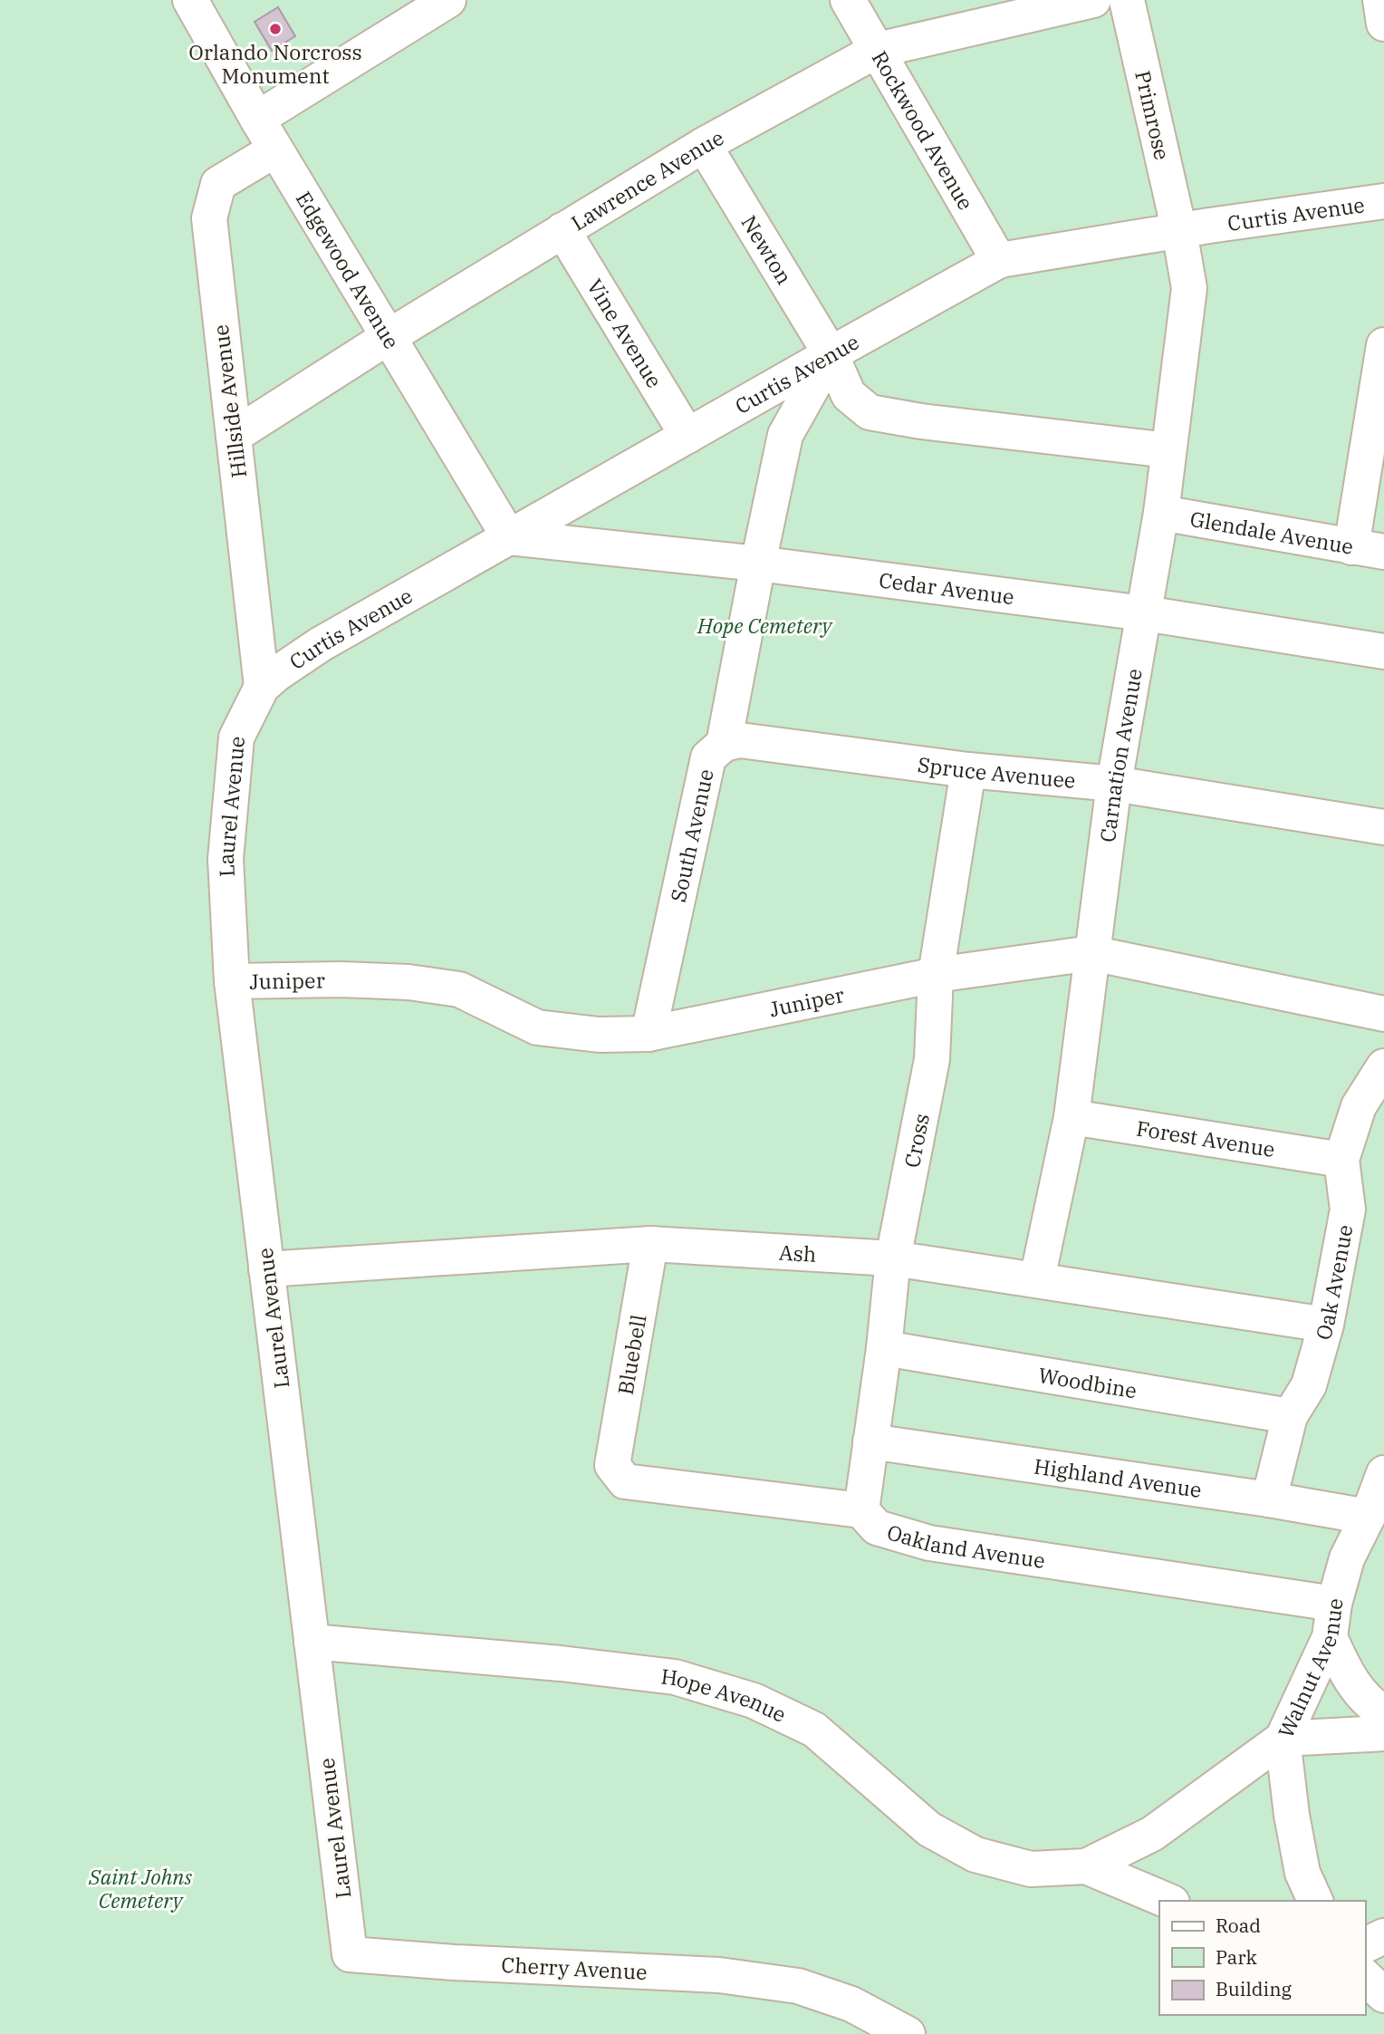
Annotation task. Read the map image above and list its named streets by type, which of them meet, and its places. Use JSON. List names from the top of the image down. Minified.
{"streets":{"lane":["Primrose","Rockwood Avenue","Lawrence Avenue","Curtis Avenue","Newton","Edgewood Avenue","Vine Avenue","Hillside Avenue","Glendale Avenue","Cedar Avenue","Carnation Avenue","Spruce Avenuee","Laurel Avenue","South Avenue","Juniper","Forest Avenue","Cross","Ash","Oak Avenue","Bluebell","Woodbine","Highland Avenue","Oakland Avenue","Walnut Avenue","Hope Avenue","Cherry Avenue"]},"crossings":[["Primrose","Curtis Avenue"],["Primrose","Carnation Avenue"],["Rockwood Avenue","Lawrence Avenue"],["Rockwood Avenue","Curtis Avenue"],["Lawrence Avenue","Newton"],["Lawrence Avenue","Edgewood Avenue"],["Lawrence Avenue","Vine Avenue"],["Lawrence Avenue","Hillside Avenue"],["Curtis Avenue","Newton"],["Curtis Avenue","Edgewood Avenue"],["Curtis Avenue","Vine Avenue"],["Curtis Avenue","Hillside Avenue"],["Curtis Avenue","Cedar Avenue"],["Curtis Avenue","Carnation Avenue"],["Curtis Avenue","Laurel Avenue"],["Curtis Avenue","South Avenue"],["Newton","Carnation Avenue"],["Newton","South Avenue"],["Edgewood Avenue","Hillside Avenue"],["Edgewood Avenue","Cedar Avenue"],["Hillside Avenue","Laurel Avenue"],["Glendale Avenue","Carnation Avenue"],["Cedar Avenue","Carnation Avenue"],["Cedar Avenue","South Avenue"],["Carnation Avenue","Spruce Avenuee"],["Carnation Avenue","Juniper"],["Carnation Avenue","Forest Avenue"],["Carnation Avenue","Ash"],["Spruce Avenuee","South Avenue"],["Spruce Avenuee","Cross"],["Laurel Avenue","Juniper"],["Laurel Avenue","Ash"],["Laurel Avenue","Hope Avenue"],["Laurel Avenue","Cherry Avenue"],["South Avenue","Juniper"],["Juniper","Cross"],["Forest Avenue","Oak Avenue"],["Cross","Ash"],["Cross","Woodbine"],["Cross","Highland Avenue"],["Cross","Oakland Avenue"],["Ash","Oak Avenue"],["Ash","Bluebell"],["Oak Avenue","Woodbine"],["Oak Avenue","Highland Avenue"],["Bluebell","Oakland Avenue"],["Highland Avenue","Walnut Avenue"],["Oakland Avenue","Walnut Avenue"]],"parks":["Hope Cemetery","Saint Johns Cemetery"],"places":["Orlando Norcross Monument"],"legend":["Road","Park","Building"]}
